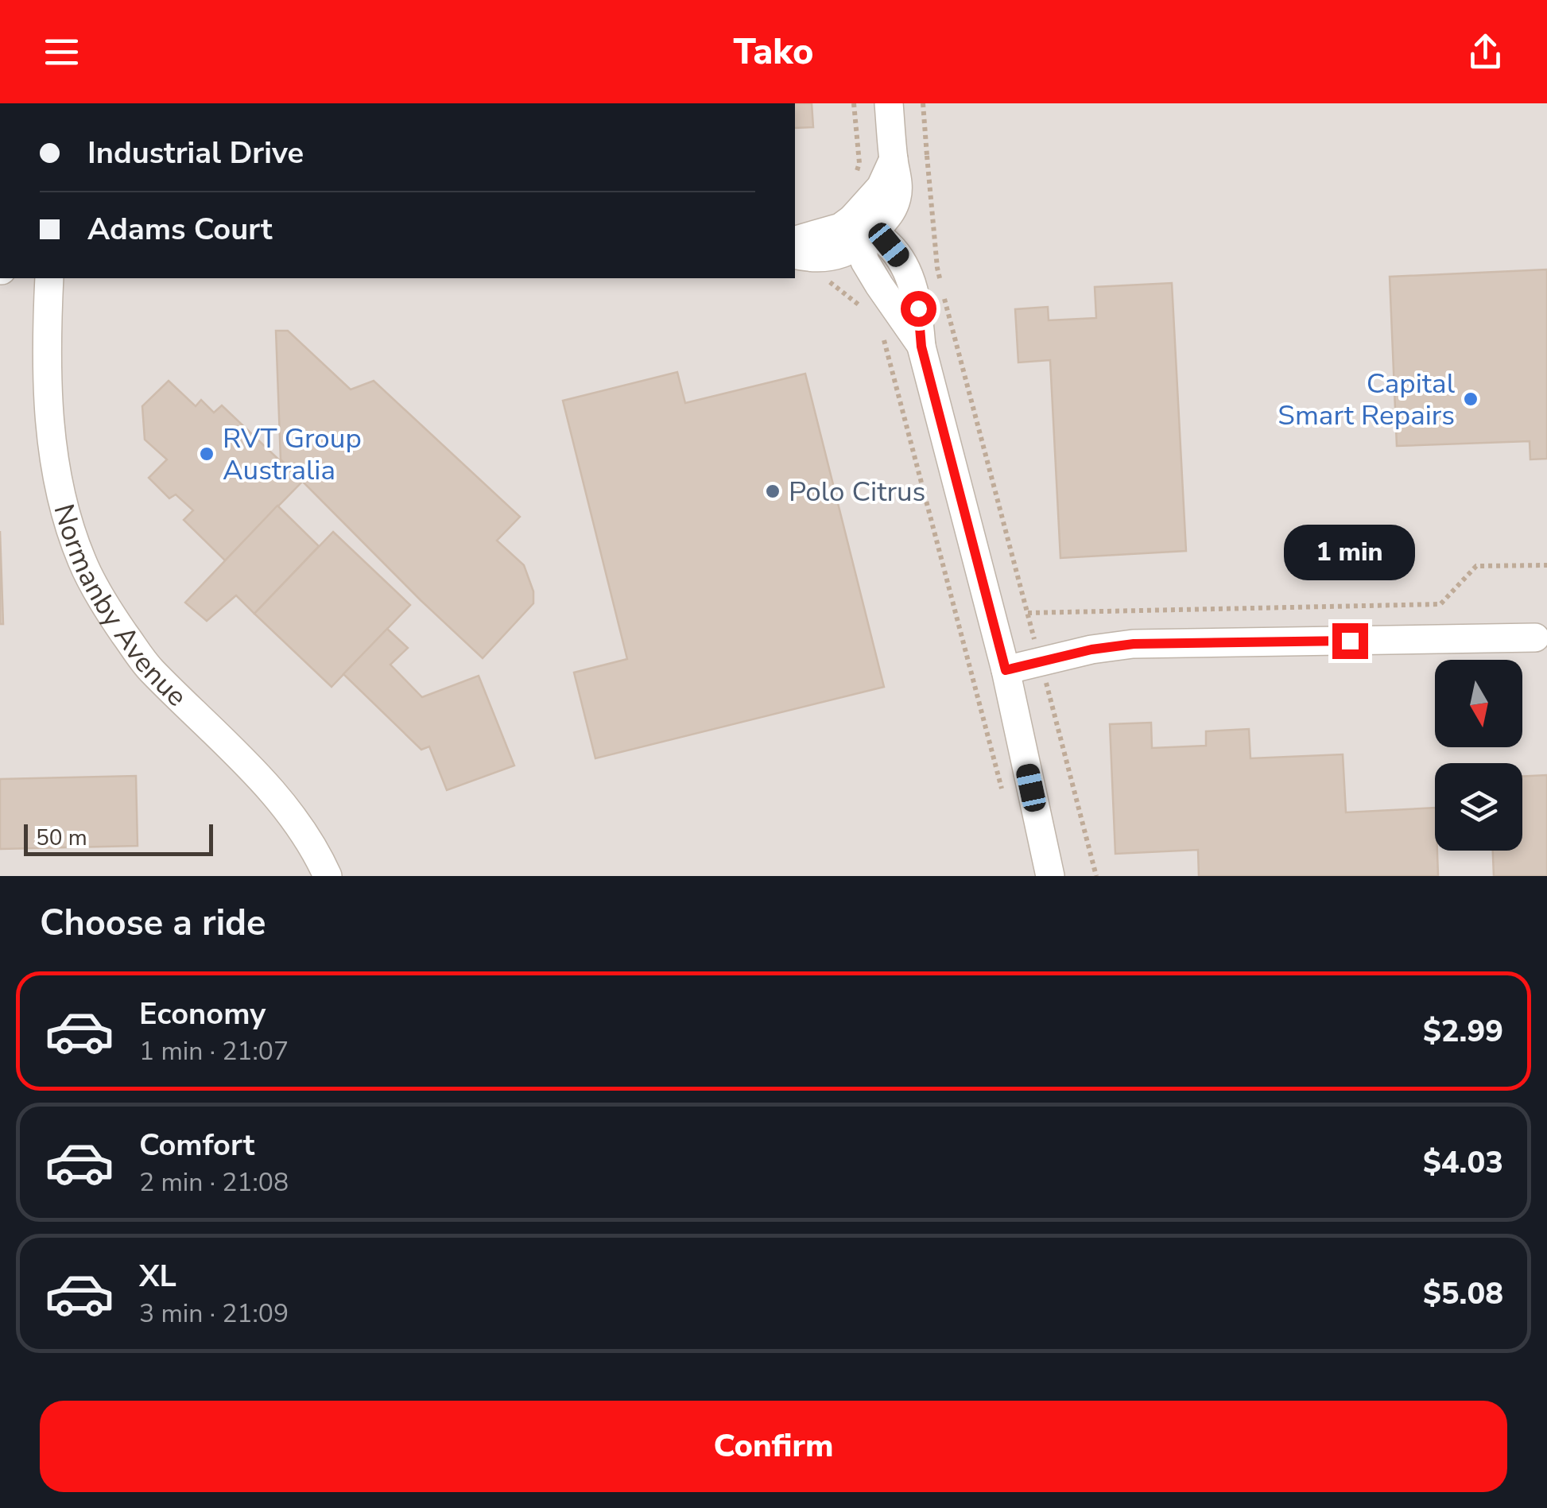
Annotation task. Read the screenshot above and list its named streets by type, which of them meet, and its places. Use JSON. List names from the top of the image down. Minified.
{"streets":{"street":["Normanby Avenue"]},"places":["Capital Smart Repairs","RVT Group Australia","Polo Citrus"],"scale_bar":"50 m","north":"bottom","page":{"header":"Tako","banner":["Industrial Drive","Adams Court"],"bubble":"1 min","scale":"50 m","heading":"Choose a ride","list":[{"name":"Economy","note":"1 min · 21:07","value":"$2.99"},{"name":"Comfort","note":"2 min · 21:08","value":"$4.03"},{"name":"XL","note":"3 min · 21:09","value":"$5.08"}],"buttons":"Confirm"}}
